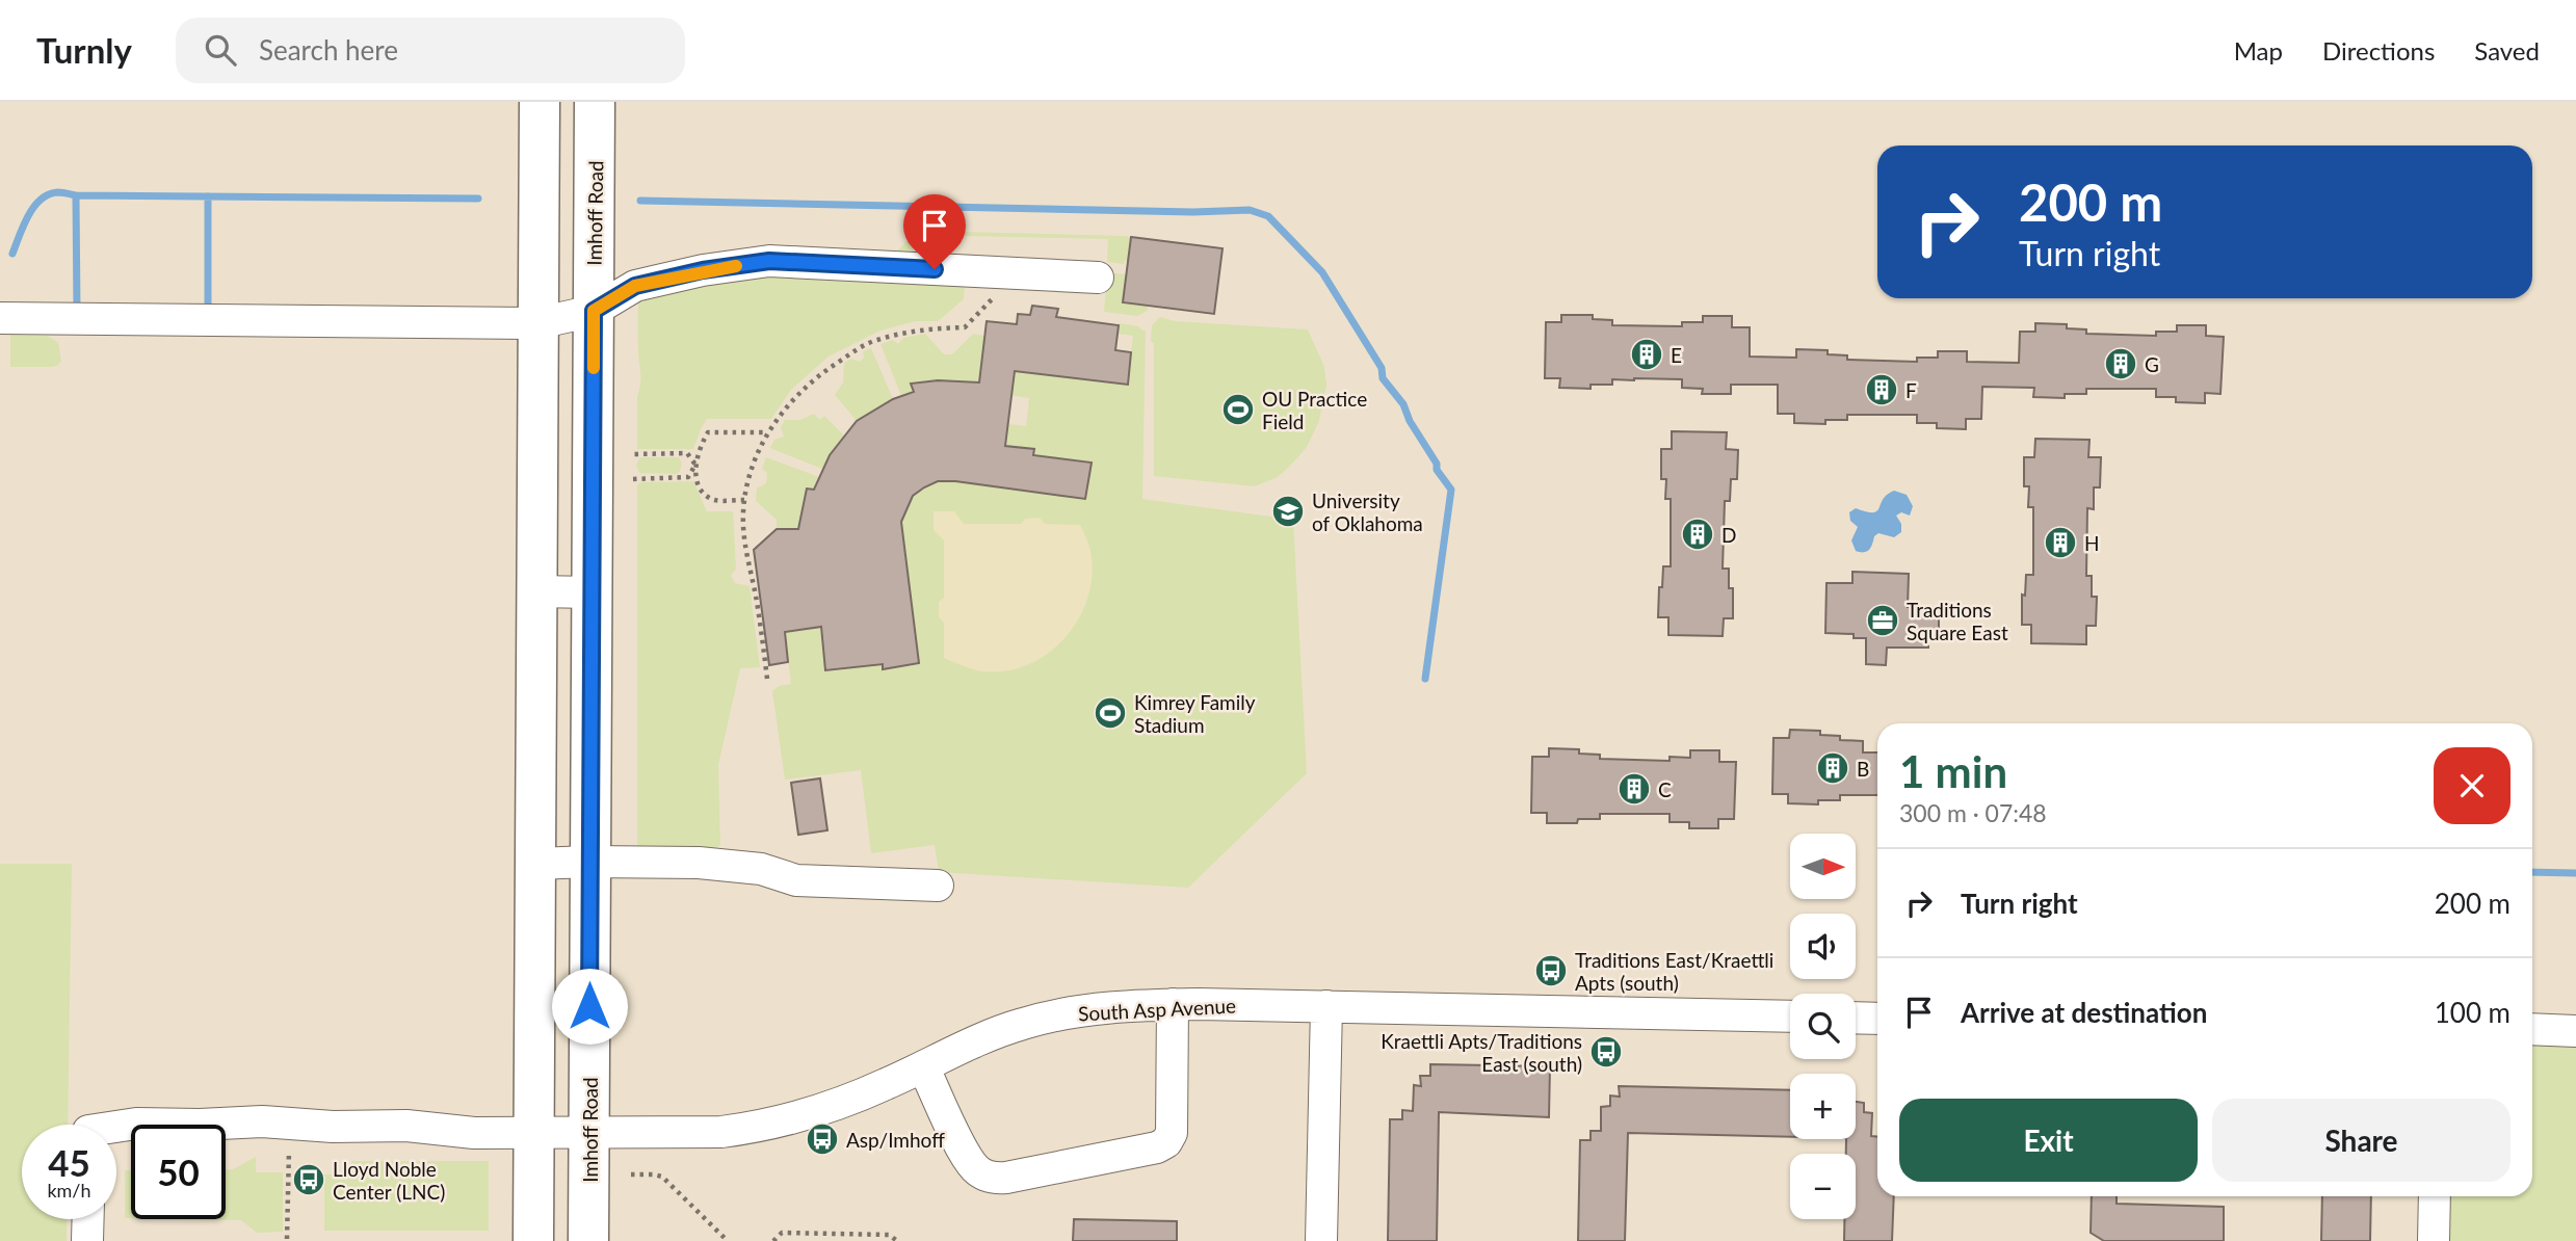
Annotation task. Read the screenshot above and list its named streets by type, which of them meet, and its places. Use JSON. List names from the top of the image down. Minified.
{"streets":{"main road":["Imhoff Road"],"street":["South Asp Avenue"]},"crossings":[["Imhoff Road","South Asp Avenue"]],"places":{"building":["E","G","F","D","H","B","C"],"sports":["OU Practice Field","Kimrey Family Stadium"],"school or university":["University of Oklahoma"],"office":["Traditions Square East"],"bus stop":["Traditions East/Kraettli Apts (south)","Kraettli Apts/Traditions East (south)","Asp/Imhoff","Lloyd Noble Center (LNC)"]},"north":"right","page":{"header":"Turnly","search":"Search here","nav":["Map","Directions","Saved"],"turn":["200 m","Turn right"],"heading":["1 min","300 m · 07:48"],"map_buttons":["+","−"],"list":[{"name":"Turn right","value":"200 m"},{"name":"Arrive at destination","value":"100 m"}],"buttons":["Exit","Share"],"speed":"45 km/h","limit":"50"}}
